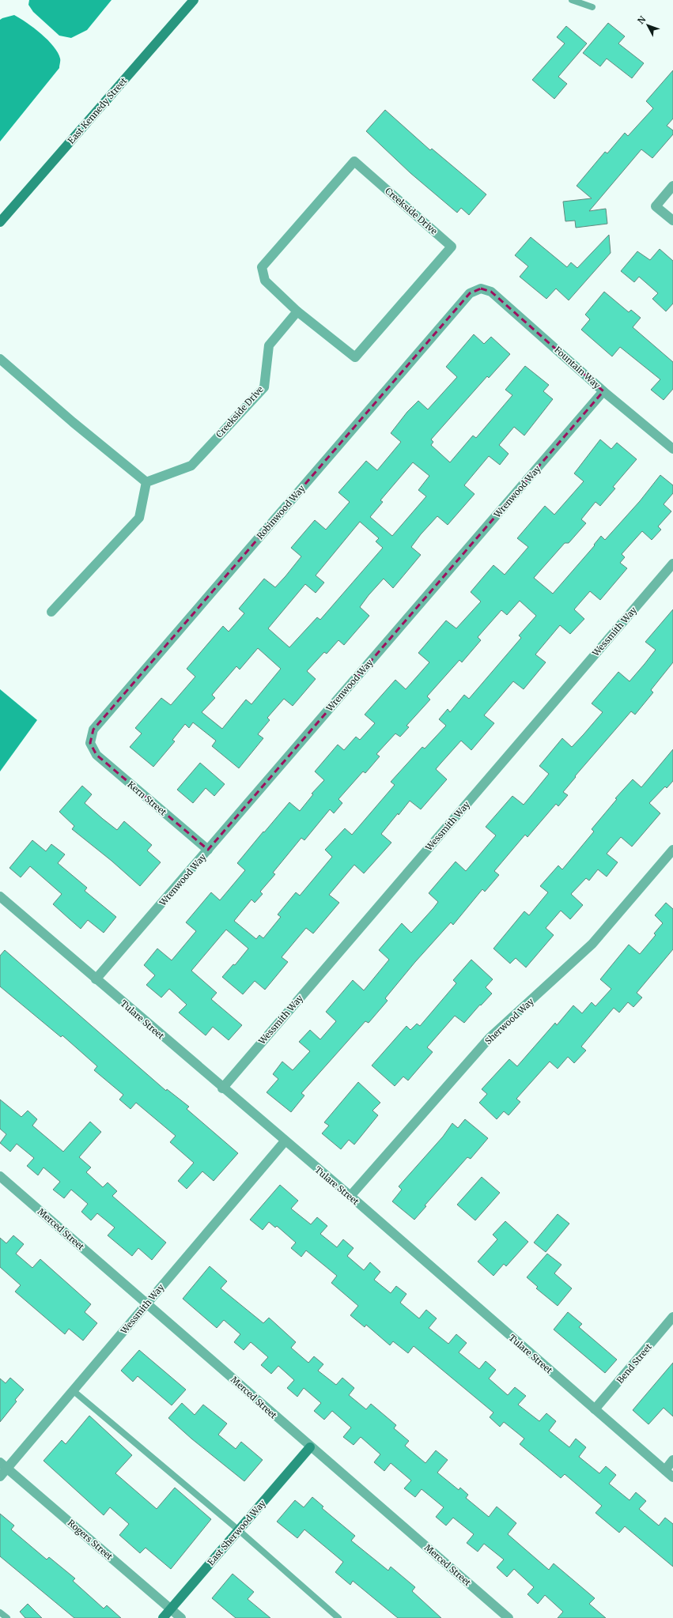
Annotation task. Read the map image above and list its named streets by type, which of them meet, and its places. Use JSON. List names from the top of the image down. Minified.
{"streets":{"street":["East Kennedy Street","Creekside Drive","Fountain Way","Wrenwood Way","Robinwood Way","Wessmith Way","Kern Street","Tulare Street","Sherwood Way","Merced Street","Bend Street","East Sherwood Way","Rogers Street"]},"crossings":[["Fountain Way","Wrenwood Way"],["Fountain Way","Robinwood Way"],["Wrenwood Way","Kern Street"],["Wrenwood Way","Tulare Street"],["Robinwood Way","Kern Street"],["Wessmith Way","Tulare Street"],["Wessmith Way","Merced Street"],["Wessmith Way","Rogers Street"],["Tulare Street","Sherwood Way"],["Tulare Street","Bend Street"],["Merced Street","East Sherwood Way"],["East Sherwood Way","Rogers Street"]],"north":"top left"}
